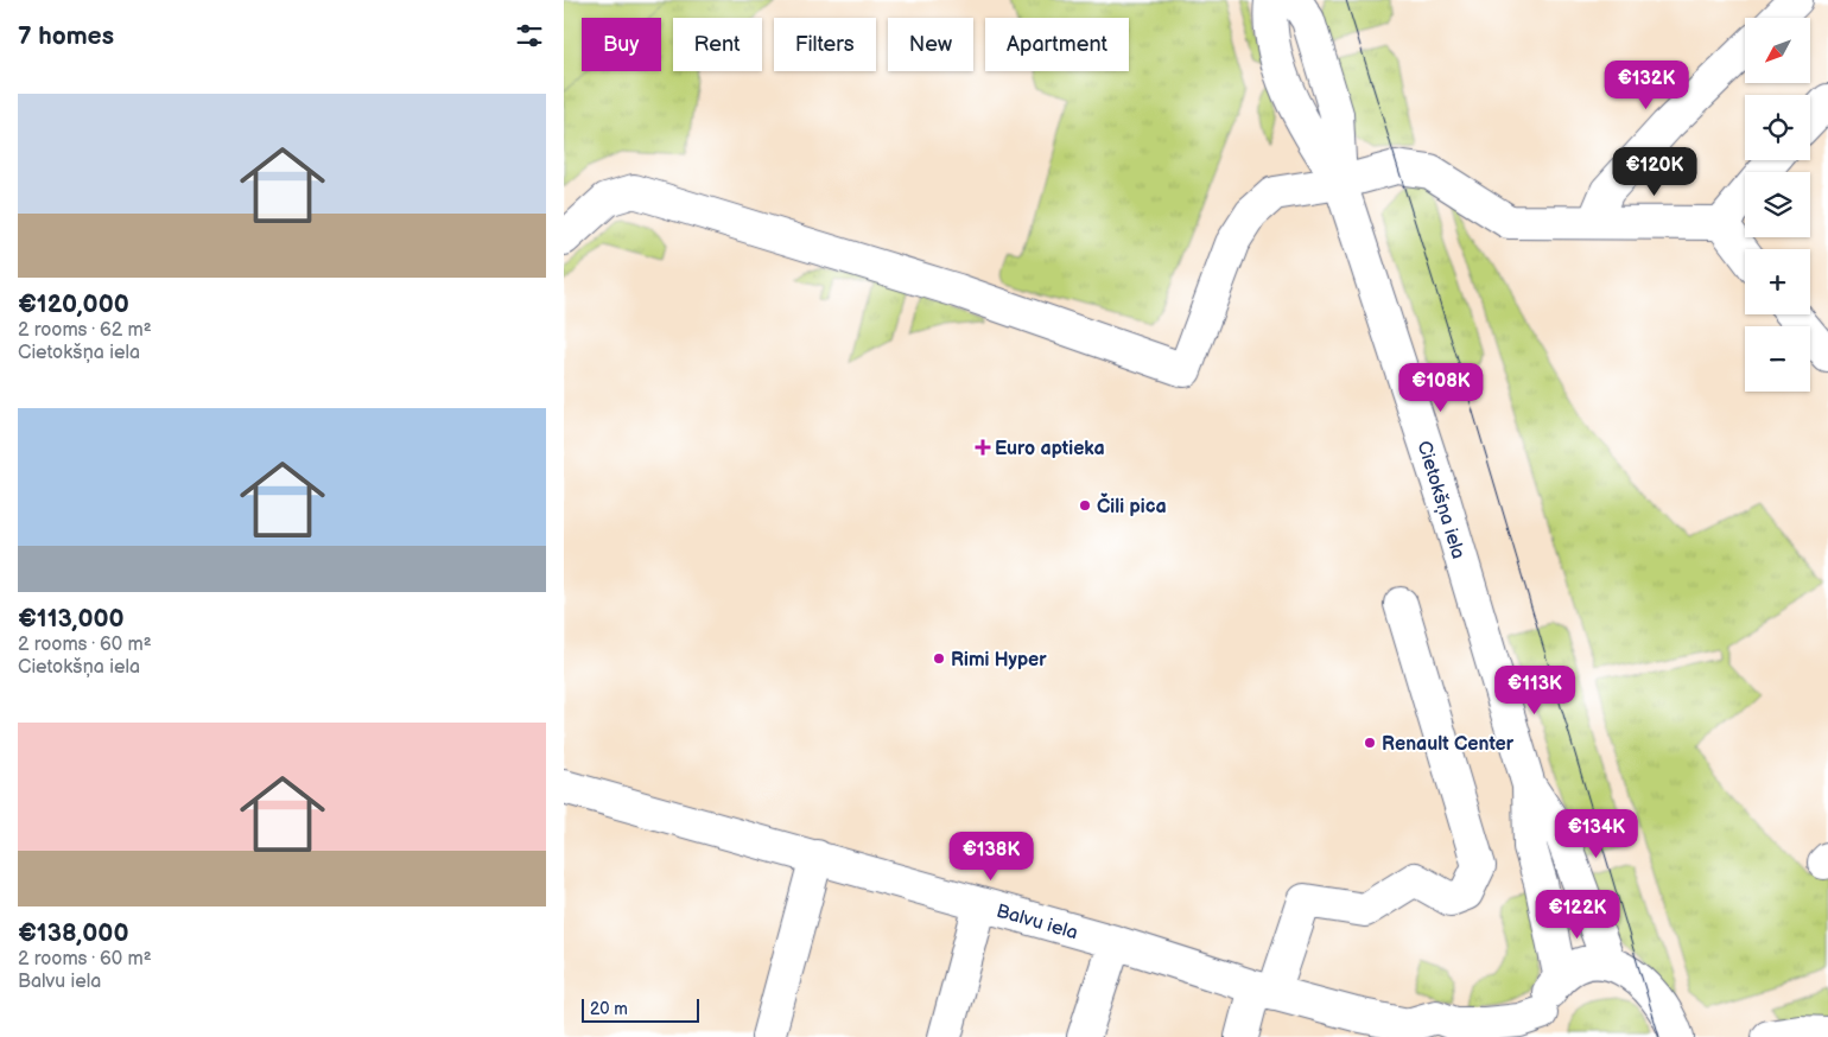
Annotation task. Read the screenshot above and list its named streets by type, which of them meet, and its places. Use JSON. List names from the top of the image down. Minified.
{"streets":{"street":["Cietokšņa iela","Balvu iela"]},"places":{"health":["Euro aptieka"],"other":["Čili pica","Rimi Hyper","Renault Center"]},"scale_bar":"20 m","north":"bottom left","page":{"heading":"7 homes","map_buttons":["+","−"],"chip":["Buy","Rent","Filters","New","Apartment"],"price":["€132K","€120K","€108K","€113K","€134K","€138K","€122K"],"list":[{"name":"€120,000","note":"2 rooms · 62 m² · Cietokšņa iela"},{"name":"€113,000","note":"2 rooms · 60 m² · Cietokšņa iela"},{"name":"€138,000","note":"2 rooms · 60 m² · Balvu iela"}],"scale":"20 m"}}
